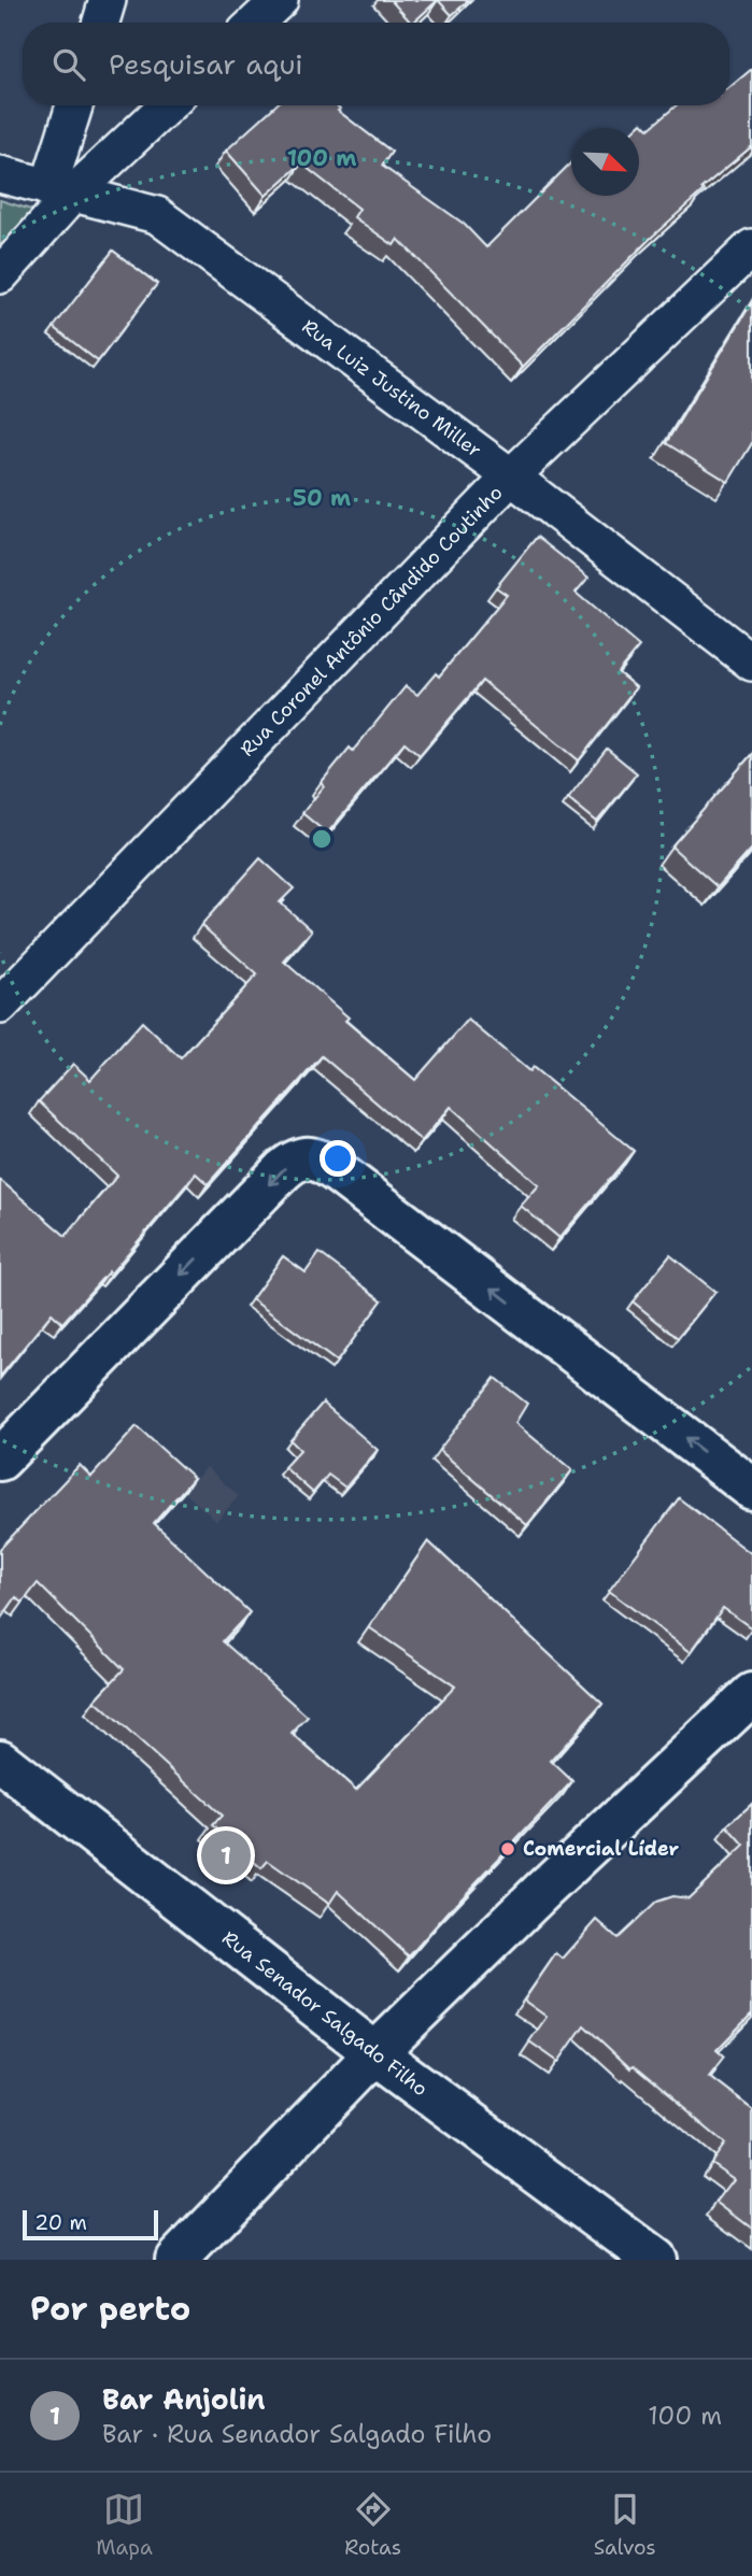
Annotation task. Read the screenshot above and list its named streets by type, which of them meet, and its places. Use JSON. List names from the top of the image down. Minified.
{"streets":{"main road":["Rua Senador Salgado Filho"],"street":["Rua Luiz Justino Miller","Rua Coronel Antônio Cândido Coutinho"]},"crossings":[["Rua Luiz Justino Miller","Rua Coronel Antônio Cândido Coutinho"]],"places":["Comercial Líder"],"scale_bar":"20 m","north":"bottom right","page":{"search":"Pesquisar aqui","pins":"1","scale":"20 m","heading":"Por perto","list":[{"mark":"1","name":"Bar Anjolin","note":"Bar · Rua Senador Salgado Filho","value":"100 m"}],"nav":["Mapa","Rotas","Salvos"]},"rings":["100 m","50 m"]}
